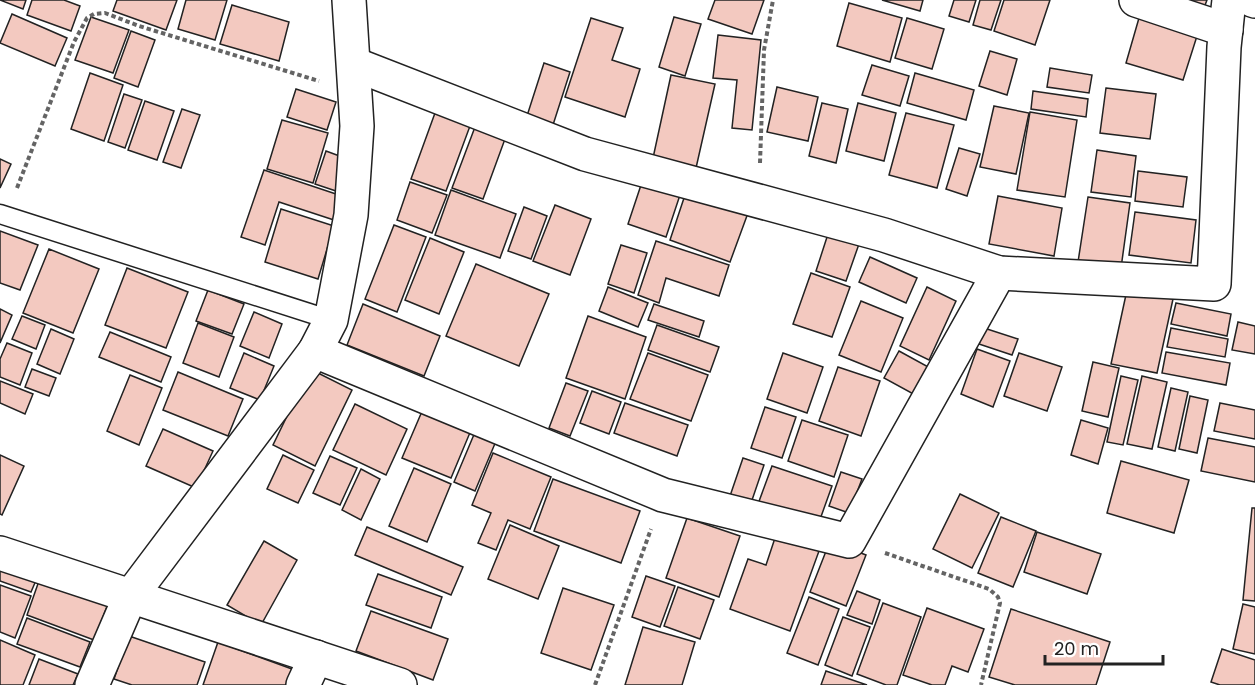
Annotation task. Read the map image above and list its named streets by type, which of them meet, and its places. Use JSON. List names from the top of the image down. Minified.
{"scale_bar":"20 m"}
